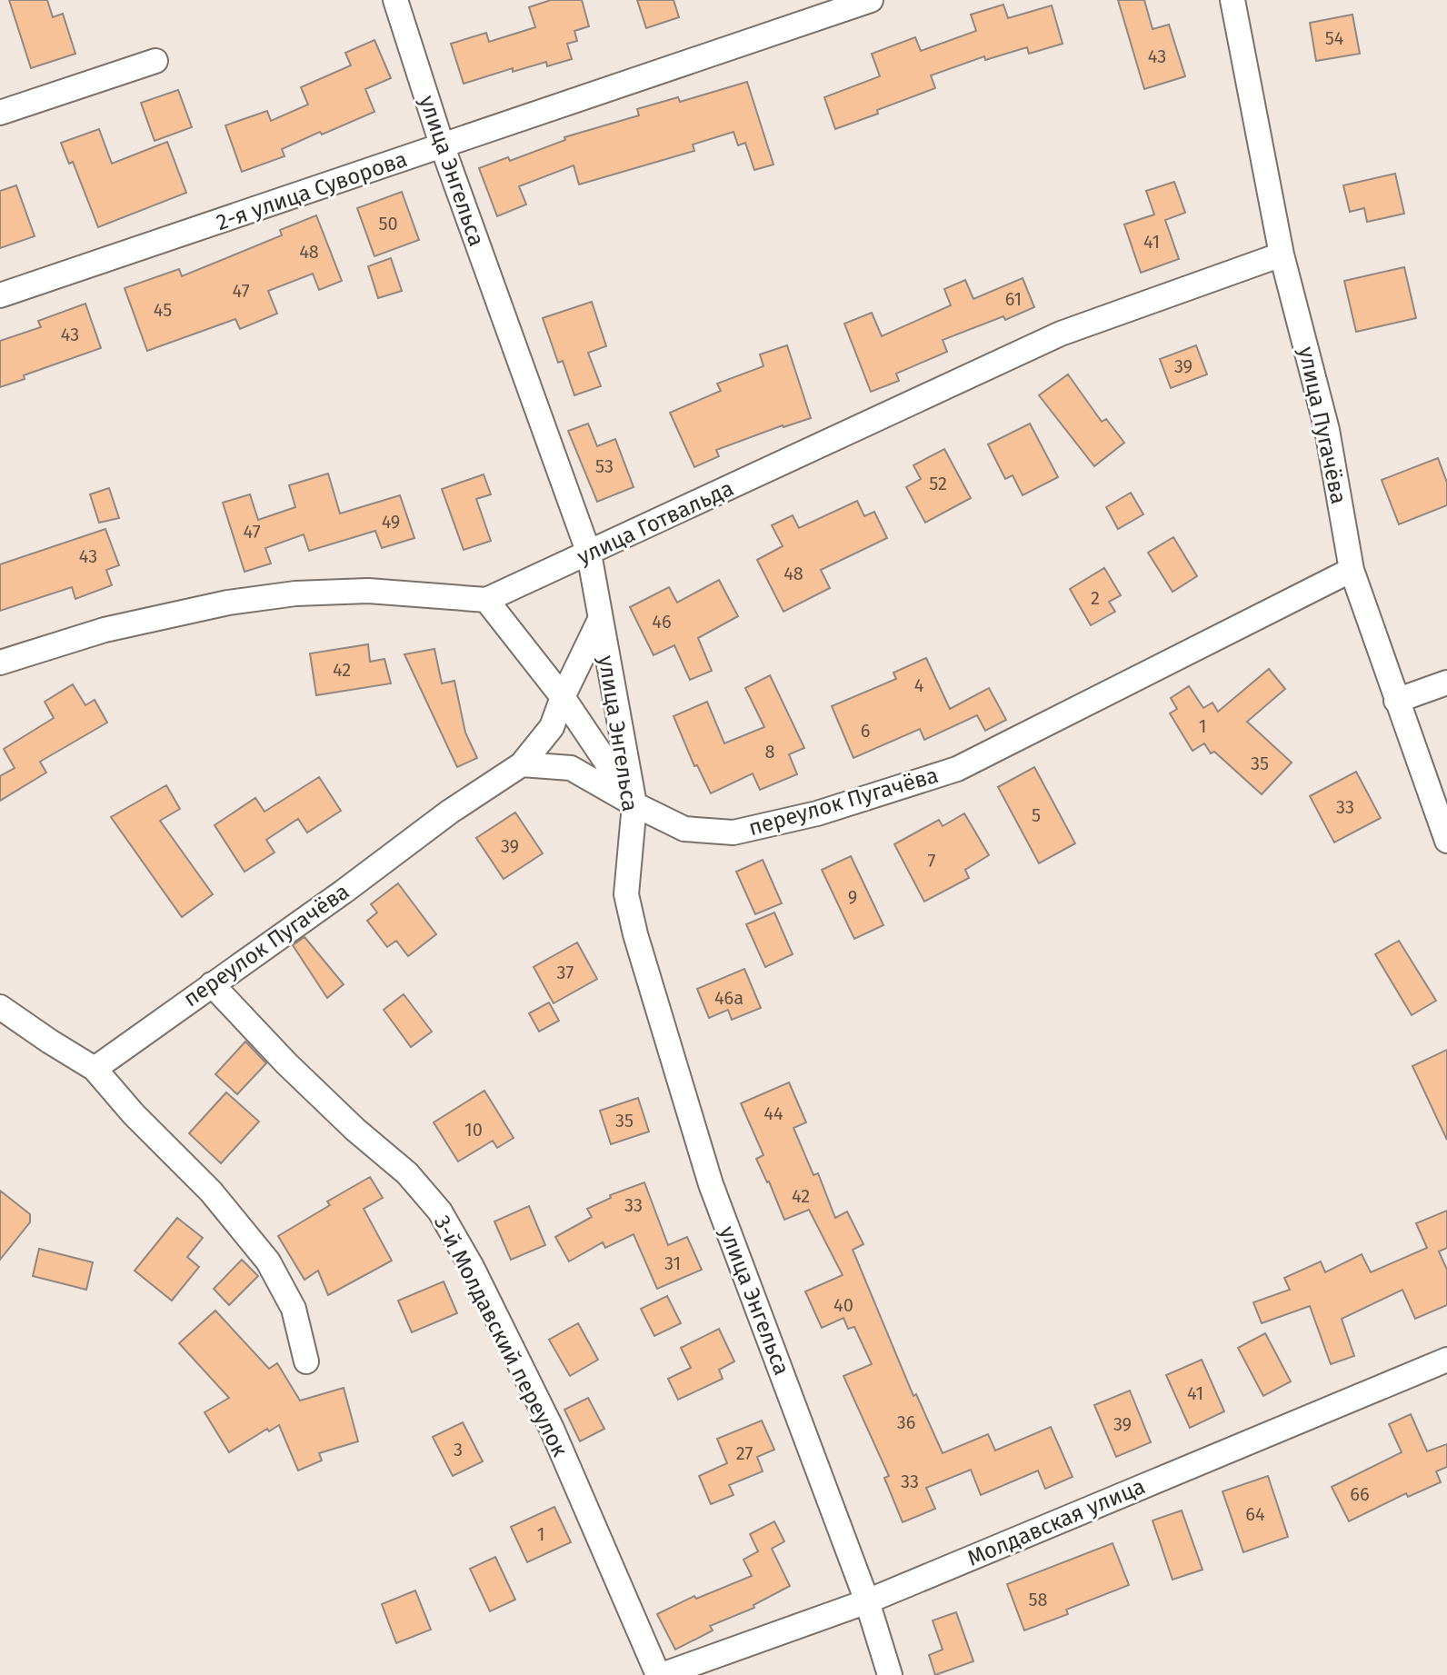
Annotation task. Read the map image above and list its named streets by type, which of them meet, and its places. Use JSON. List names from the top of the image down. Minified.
{"streets":{"street":["улица Энгельса","2-я улица Суворова","улица Пугачёва","улица Готвальда","переулок Пугачёва","3-й Молдавский переулок","Молдавская улица"]},"crossings":[["улица Энгельса","2-я улица Суворова"],["улица Энгельса","улица Готвальда"],["улица Энгельса","переулок Пугачёва"],["улица Энгельса","Молдавская улица"],["улица Пугачёва","улица Готвальда"],["улица Пугачёва","переулок Пугачёва"],["переулок Пугачёва","3-й Молдавский переулок"],["3-й Молдавский переулок","Молдавская улица"]],"house_numbers":["54","43","50","41","48","47","61","45","43","39","53","52","49","47","43","48","2","46","42","4","1","6","8","35","33","5","39","7","9","37","46а","44","35","10","42","33","31","40","41","36","39","3","27","33","66","64","1","58"]}
